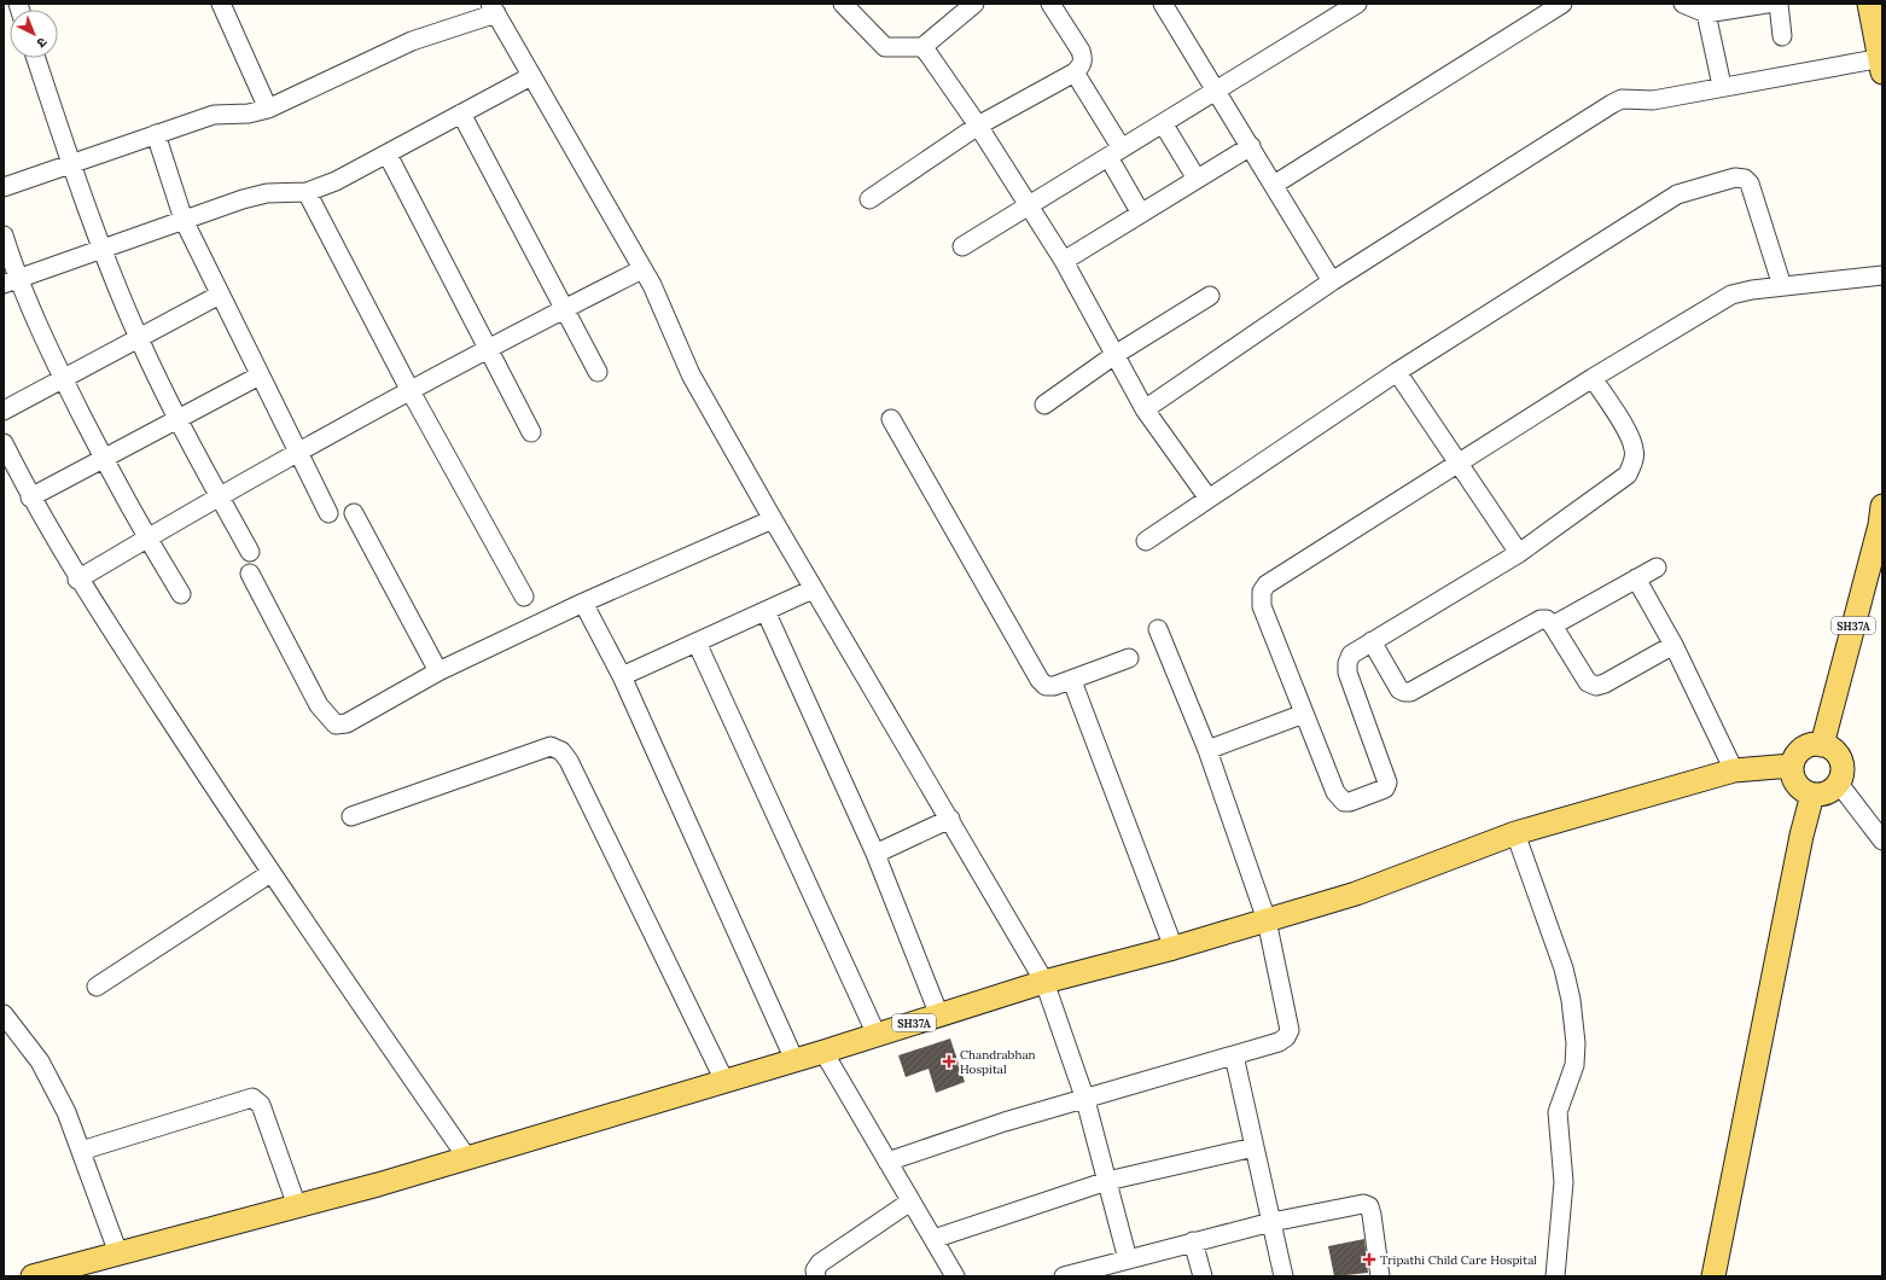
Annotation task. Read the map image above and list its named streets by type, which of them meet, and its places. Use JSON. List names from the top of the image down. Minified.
{"streets":{"main road":["SH37A"]},"places":{"health":["Chandrabhan Hospital","Tripathi Child Care Hospital"]},"north":"bottom right"}
